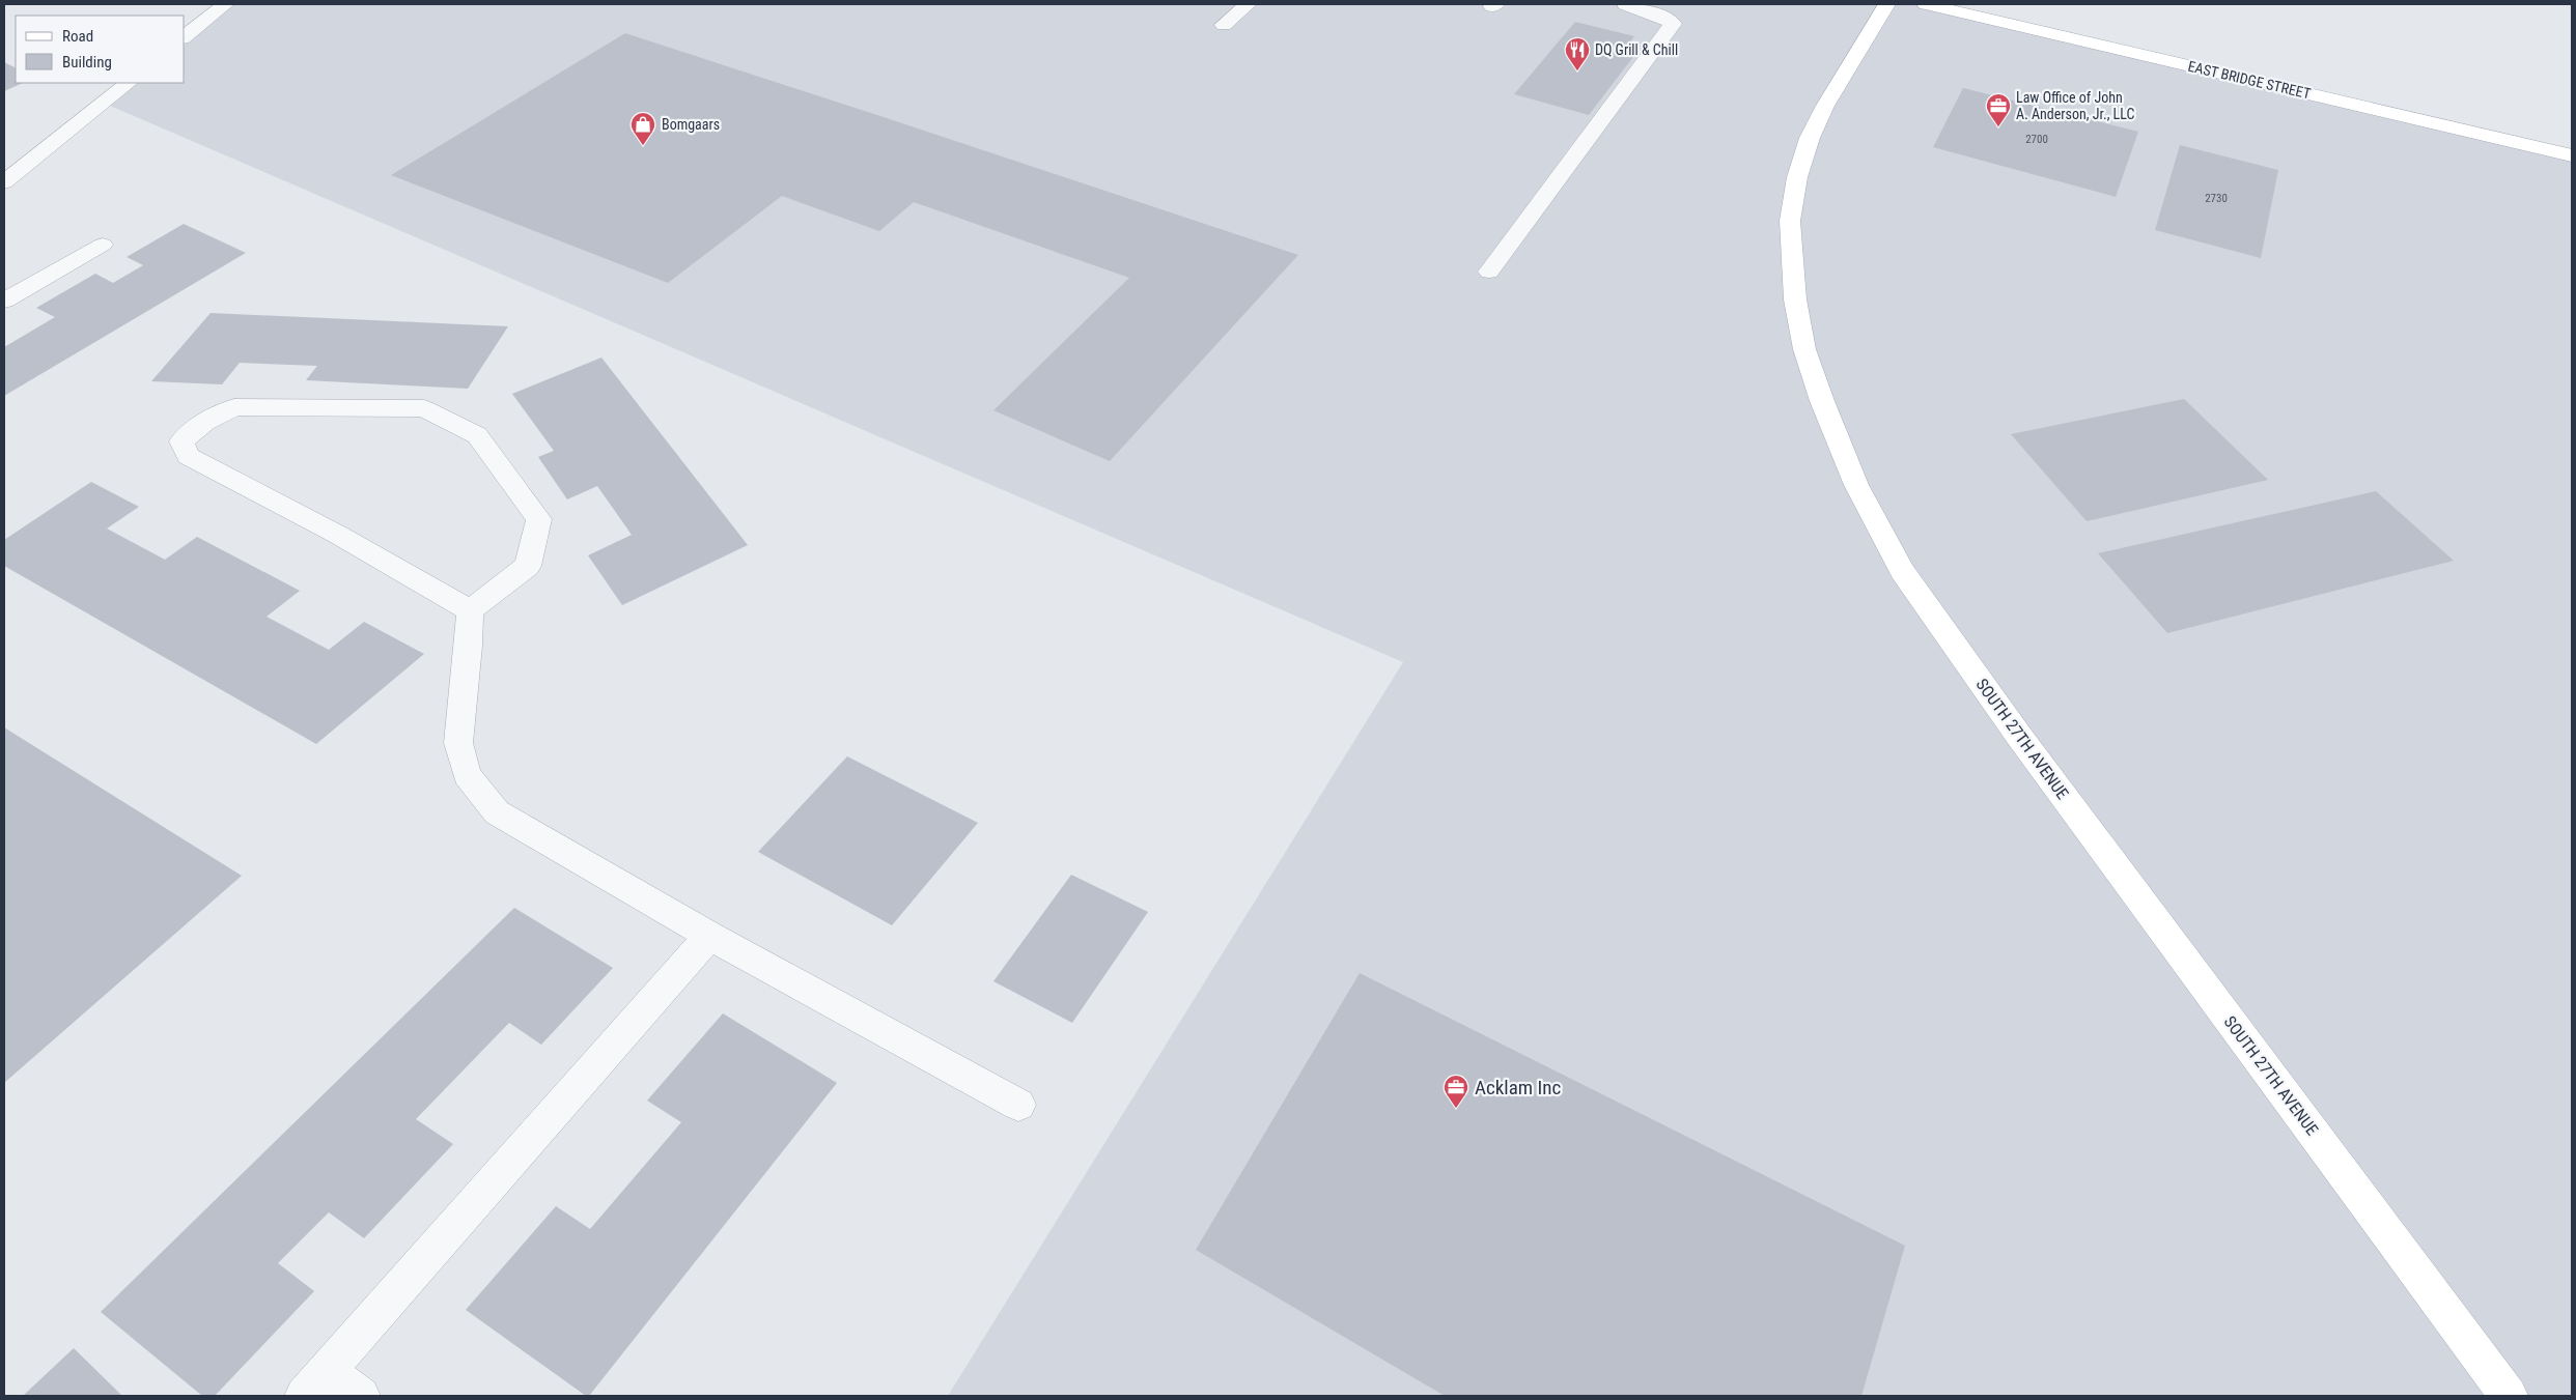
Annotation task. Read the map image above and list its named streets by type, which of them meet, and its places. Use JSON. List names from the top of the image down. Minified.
{"streets":{"main road":["EAST BRIDGE STREET","SOUTH 27TH AVENUE"]},"places":{"restaurant":["DQ Grill & Chill"],"office":["Law Office of John A. Anderson, Jr., LLC","Acklam Inc"],"shop":["Bomgaars"]},"house_numbers":["2700","2730"],"legend":["Road","Building"]}
